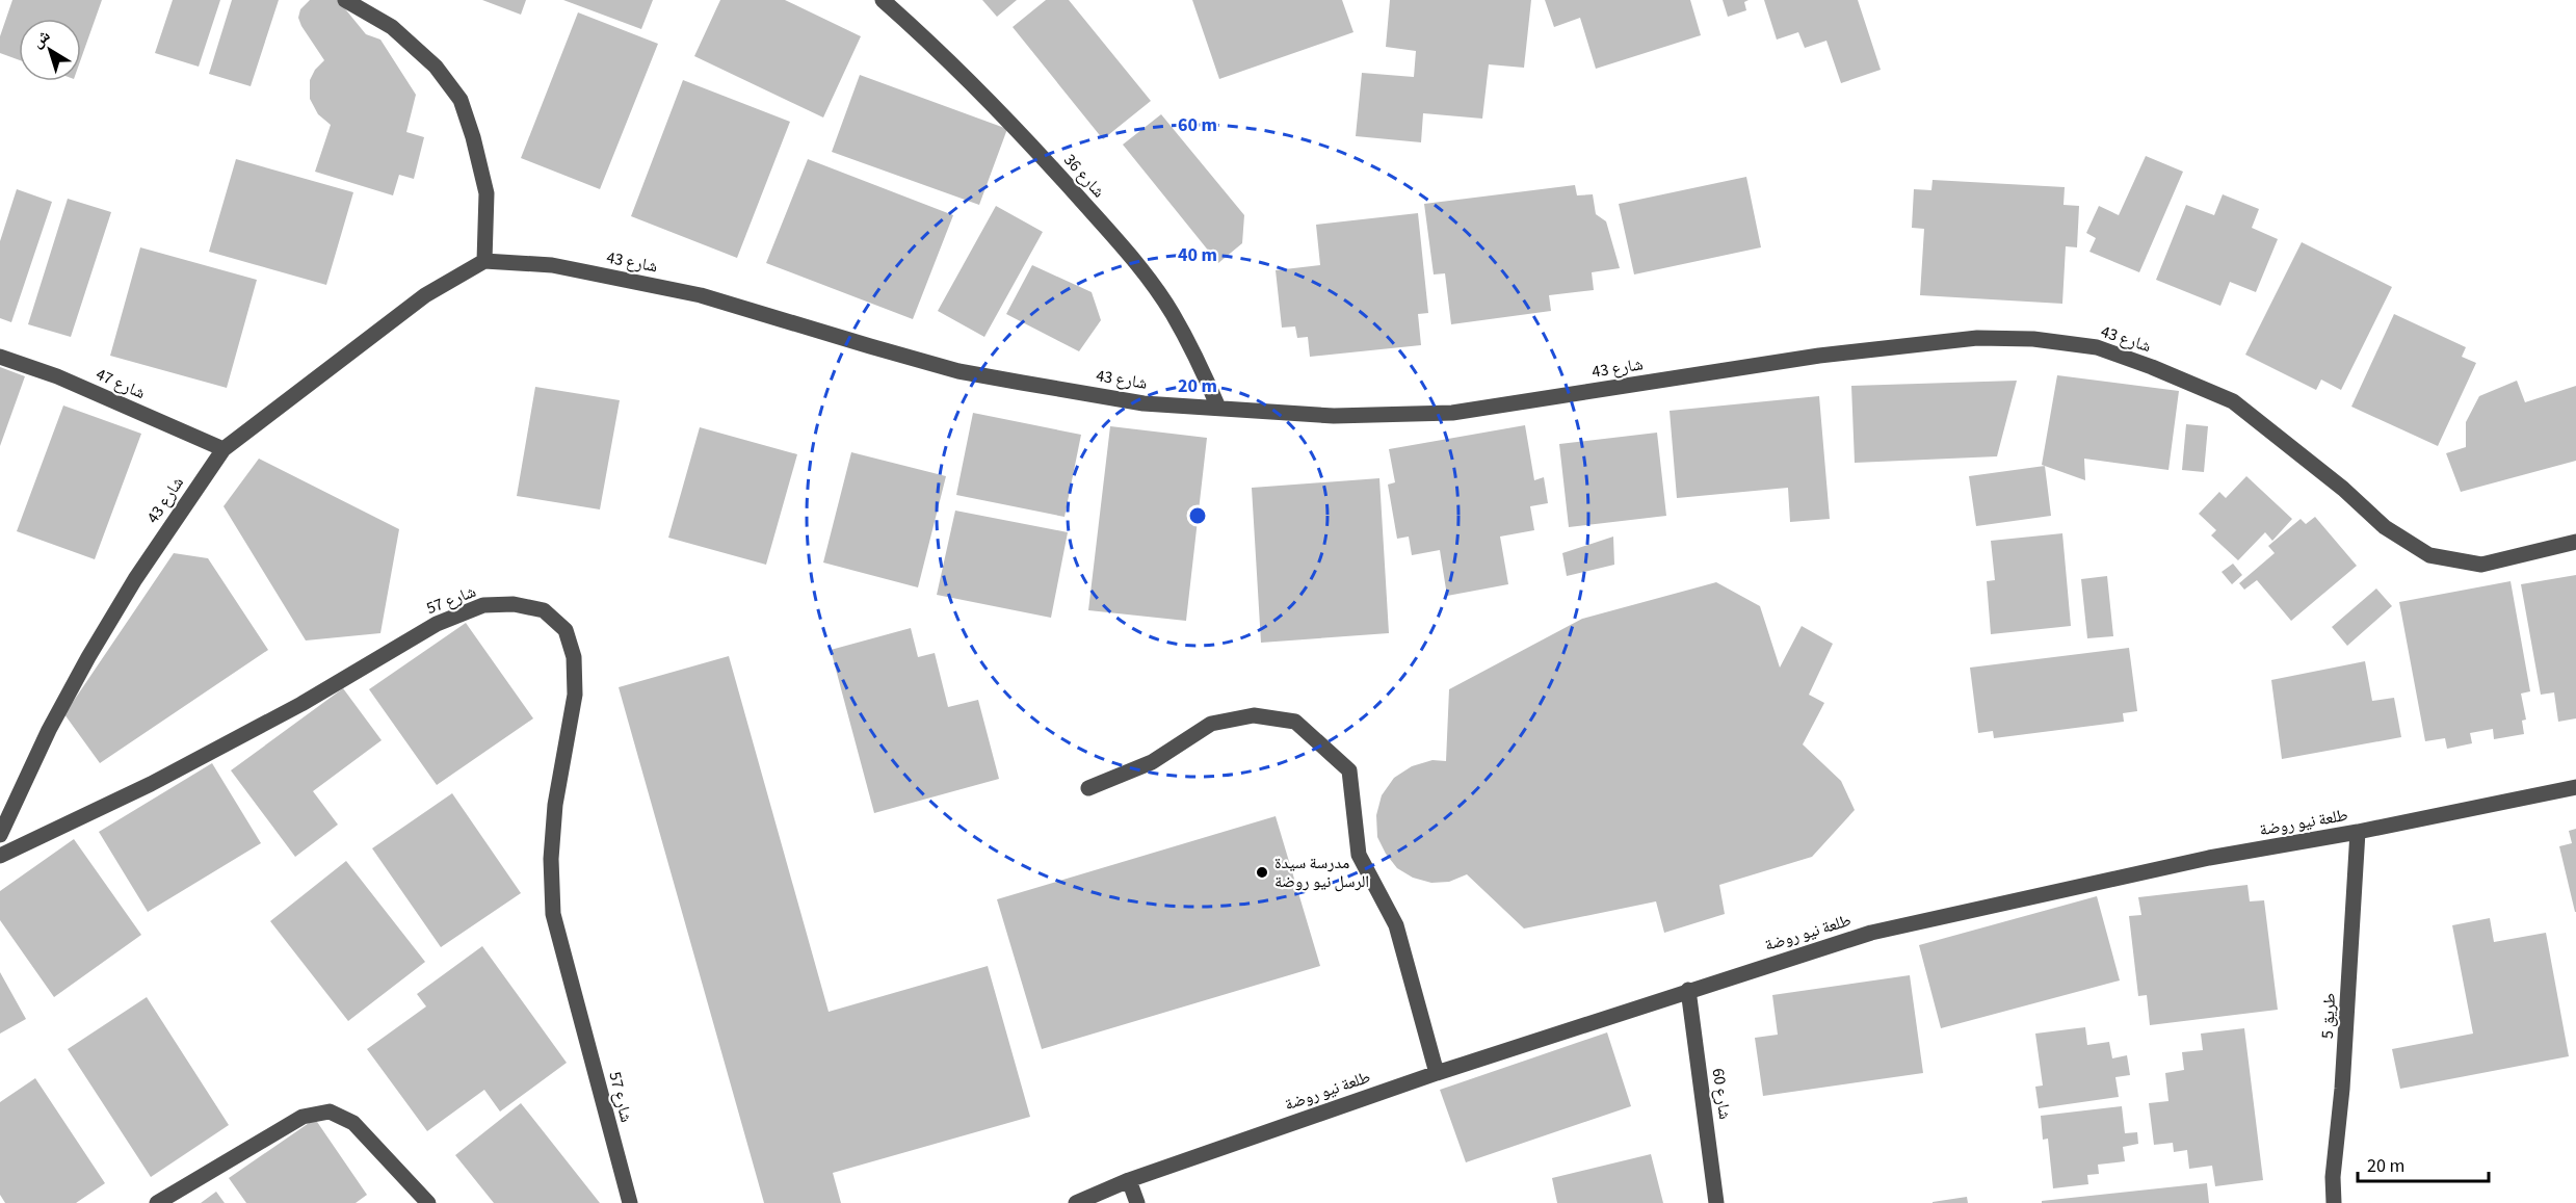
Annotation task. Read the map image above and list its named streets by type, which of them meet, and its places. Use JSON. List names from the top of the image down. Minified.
{"streets":{"street":["شارع 36","شارع 43","شارع 47","شارع 57","طلعة نيو روضة","طريق 5","شارع 60"]},"crossings":[["شارع 36","شارع 43"],["شارع 43","شارع 47"],["طلعة نيو روضة","طريق 5"],["طلعة نيو روضة","شارع 60"]],"places":["مدرسة سيدة الرسل نيو روضة"],"scale_bar":"20 m","north":"top left","rings":["60 m","40 m","20 m"]}
